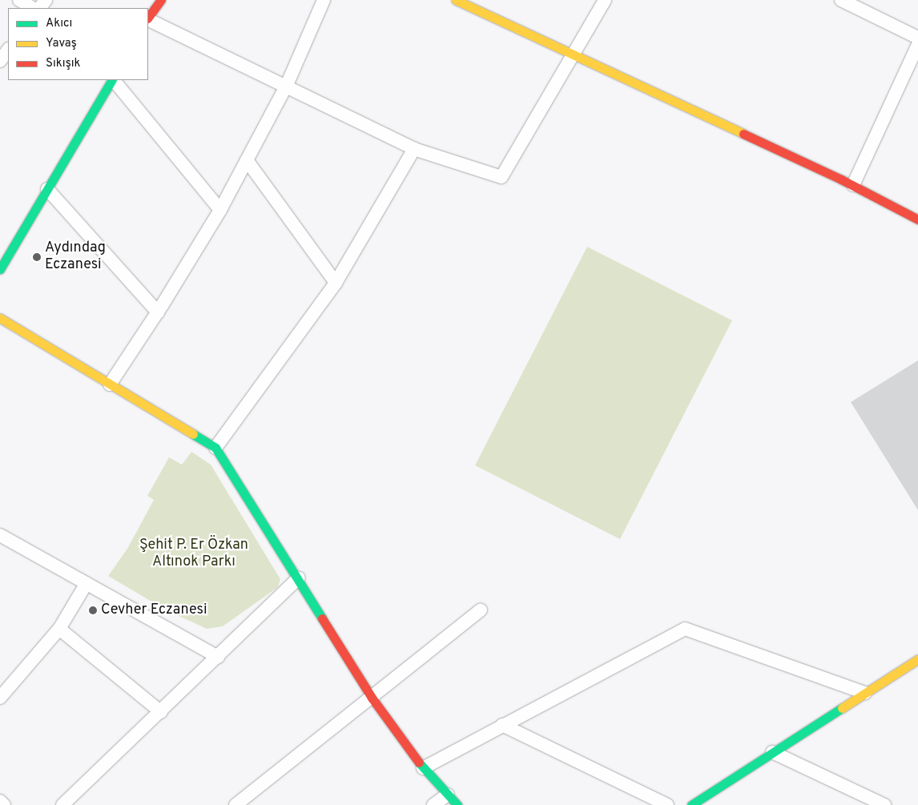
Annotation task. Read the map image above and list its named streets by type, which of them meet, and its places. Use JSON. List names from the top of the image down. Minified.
{"parks":["Şehit P. Er Özkan Altınok Parkı"],"places":["Aydındag Eczanesi","Cevher Eczanesi"],"legend":["Akıcı","Yavaş","Sıkışık"]}
